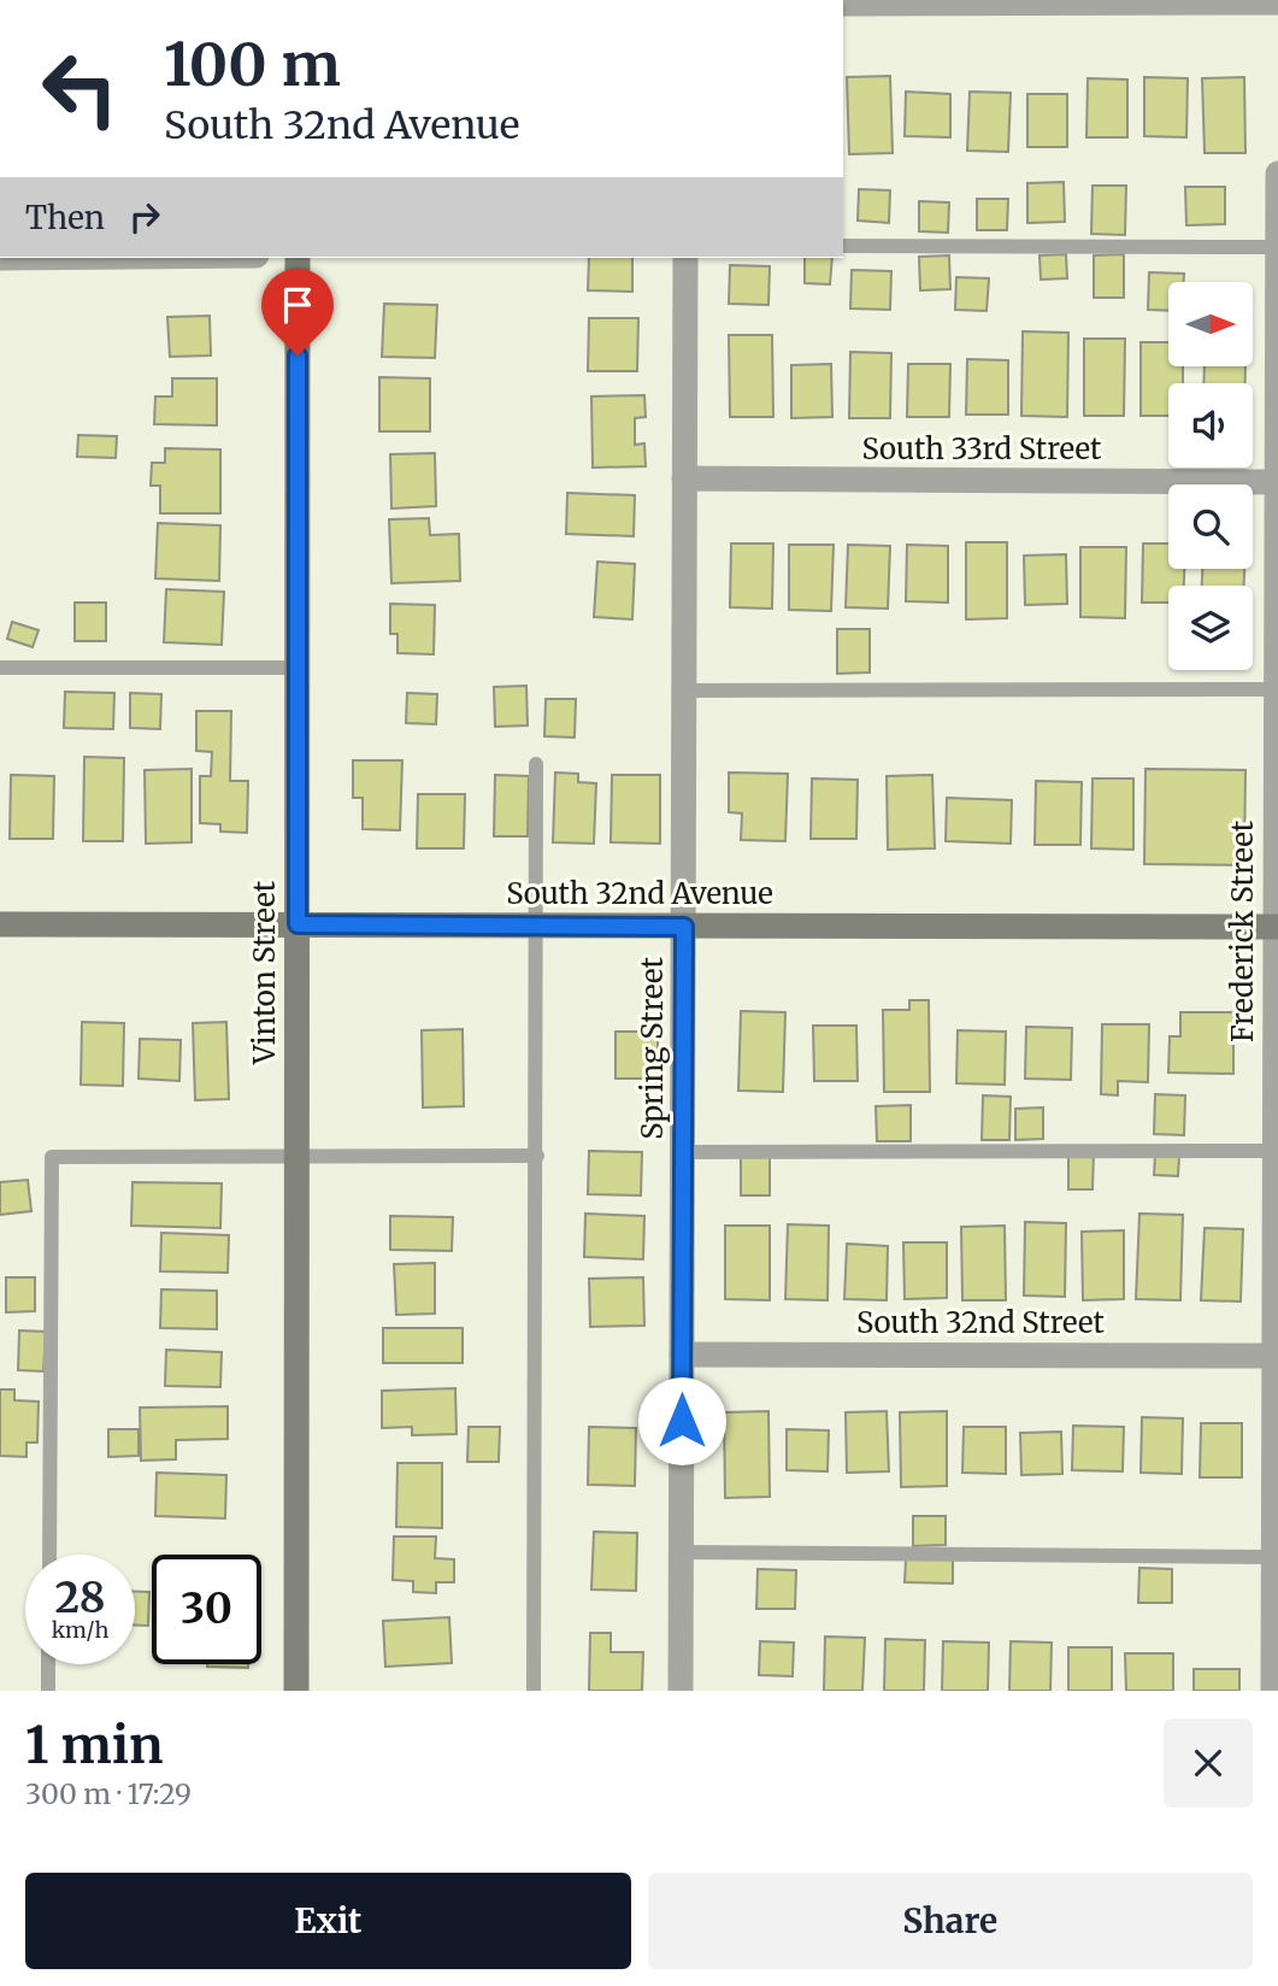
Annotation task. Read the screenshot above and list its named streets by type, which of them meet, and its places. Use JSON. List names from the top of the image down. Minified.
{"streets":{"street":["South 33rd Street","South 32nd Avenue","Frederick Street","Vinton Street","Spring Street","South 32nd Street"]},"crossings":[["South 33rd Street","Frederick Street"],["South 33rd Street","Spring Street"],["South 32nd Avenue","Frederick Street"],["South 32nd Avenue","Vinton Street"],["South 32nd Avenue","Spring Street"],["Frederick Street","South 32nd Street"],["Spring Street","South 32nd Street"]],"north":"right","page":{"turn":["100 m","South 32nd Avenue"],"then":"Then","speed":"28 km/h","limit":"30","heading":["1 min","300 m · 17:29"],"buttons":["Exit","Share"]}}
